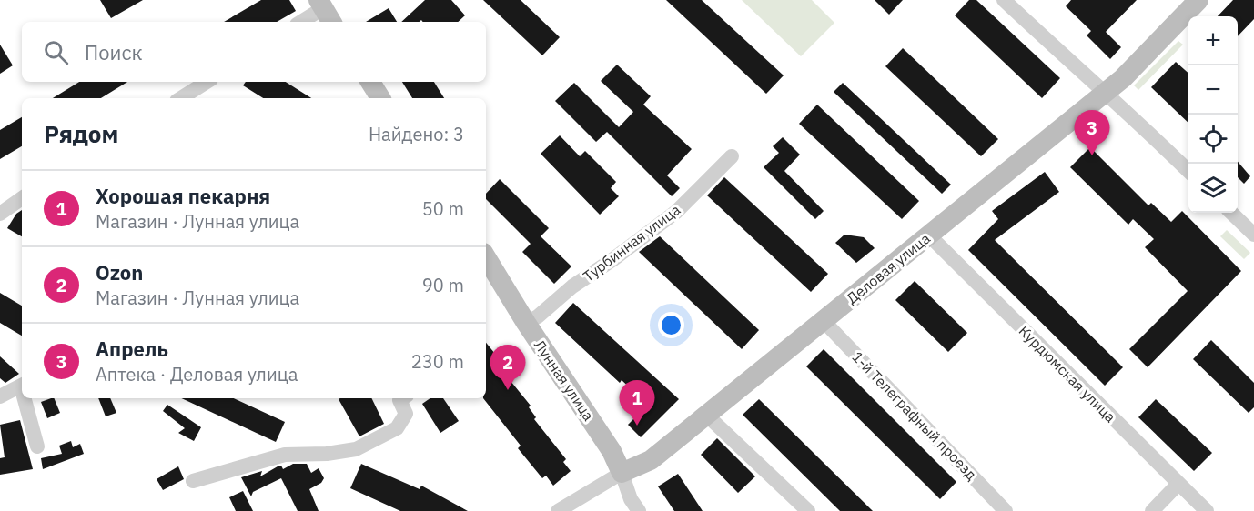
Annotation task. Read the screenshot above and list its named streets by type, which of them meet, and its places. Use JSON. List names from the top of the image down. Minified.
{"streets":{"street":["Турбинная улица","Деловая улица","Курдюмская улица","Лунная улица","1-й Телеграфный проезд"]},"crossings":[["Турбинная улица","Лунная улица"],["Деловая улица","Курдюмская улица"],["Деловая улица","Лунная улица"],["Деловая улица","1-й Телеграфный проезд"]],"page":{"map_buttons":["+","−"],"search":"Поиск","heading":["Рядом","Найдено: 3"],"pins":["3","2","1"],"list":[{"mark":"1","name":"Хорошая пекарня","note":"Магазин · Лунная улица","value":"50 m"},{"mark":"2","name":"Ozon","note":"Магазин · Лунная улица","value":"90 m"},{"mark":"3","name":"Апрель","note":"Аптека · Деловая улица","value":"230 m"}]}}
